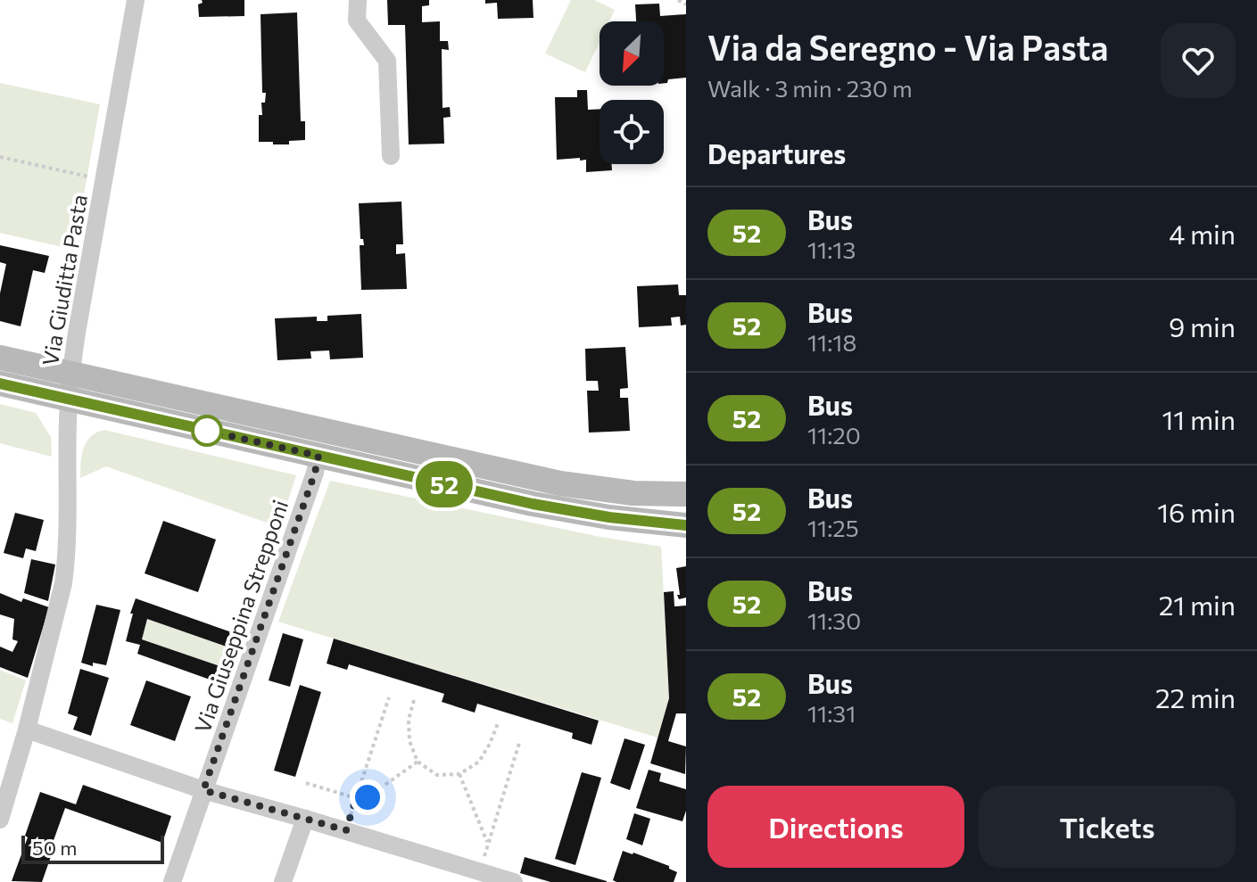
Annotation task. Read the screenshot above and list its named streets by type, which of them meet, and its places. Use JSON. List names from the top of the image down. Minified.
{"streets":{"street":["Via Giuditta Pasta","Via Giuseppina Strepponi"]},"lines":["bus line 52"],"scale_bar":"50 m","north":"bottom left","page":{"on_map":"52","heading":[["Via da Seregno - Via Pasta","Walk · 3 min · 230 m"],"Departures"],"list":[{"mark":"52","name":"Bus","note":"11:13","value":"4 min"},{"mark":"52","name":"Bus","note":"11:18","value":"9 min"},{"mark":"52","name":"Bus","note":"11:20","value":"11 min"},{"mark":"52","name":"Bus","note":"11:25","value":"16 min"},{"mark":"52","name":"Bus","note":"11:30","value":"21 min"},{"mark":"52","name":"Bus","note":"11:31","value":"22 min"}],"buttons":["Directions","Tickets"],"scale":"50 m"}}
